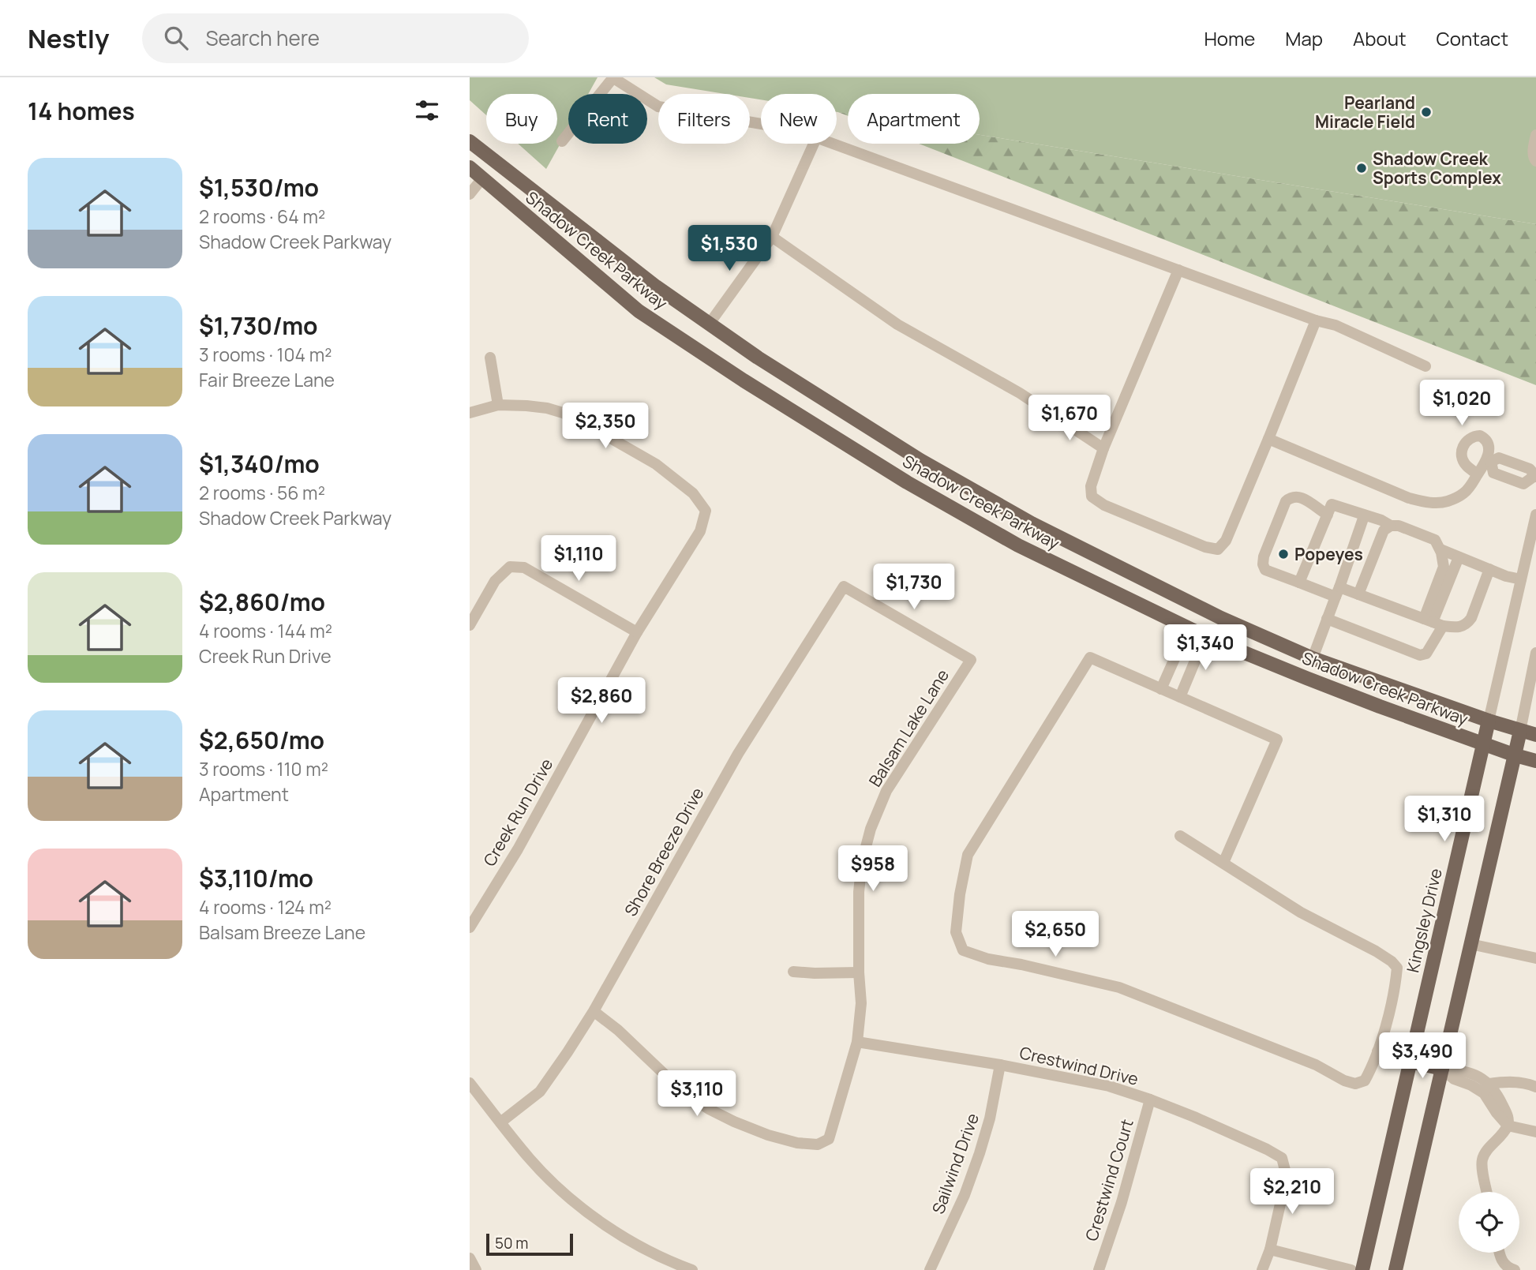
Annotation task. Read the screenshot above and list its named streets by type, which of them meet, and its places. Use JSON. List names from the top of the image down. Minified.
{"streets":{"main road":["Shadow Creek Parkway","Kingsley Drive"],"street":["Balsam Lake Lane","Creek Run Drive","Shore Breeze Drive","Crestwind Drive","Sailwind Drive","Crestwind Court"]},"crossings":[["Shadow Creek Parkway","Kingsley Drive"],["Balsam Lake Lane","Shore Breeze Drive"],["Balsam Lake Lane","Crestwind Drive"],["Crestwind Drive","Sailwind Drive"],["Crestwind Drive","Crestwind Court"]],"places":["Pearland Miracle Field","Shadow Creek Sports Complex","Popeyes"],"scale_bar":"50 m","page":{"header":"Nestly","search":"Search here","nav":["Home","Map","About","Contact"],"heading":"14 homes","chip":["Buy","Rent","Filters","New","Apartment"],"list":[{"name":"$1,530/mo","note":"2 rooms · 64 m² · Shadow Creek Parkway"},{"name":"$1,730/mo","note":"3 rooms · 104 m² · Fair Breeze Lane"},{"name":"$1,340/mo","note":"2 rooms · 56 m² · Shadow Creek Parkway"},{"name":"$2,860/mo","note":"4 rooms · 144 m² · Creek Run Drive"},{"name":"$2,650/mo","note":"3 rooms · 110 m² · Apartment"},{"name":"$3,110/mo","note":"4 rooms · 124 m² · Balsam Breeze Lane"}],"price":["$1,530","$1,020","$1,670","$2,350","$1,110","$1,730","$1,340","$2,860","$1,310","$958","$2,650","$3,490","$3,110","$2,210"],"scale":"50 m"}}
